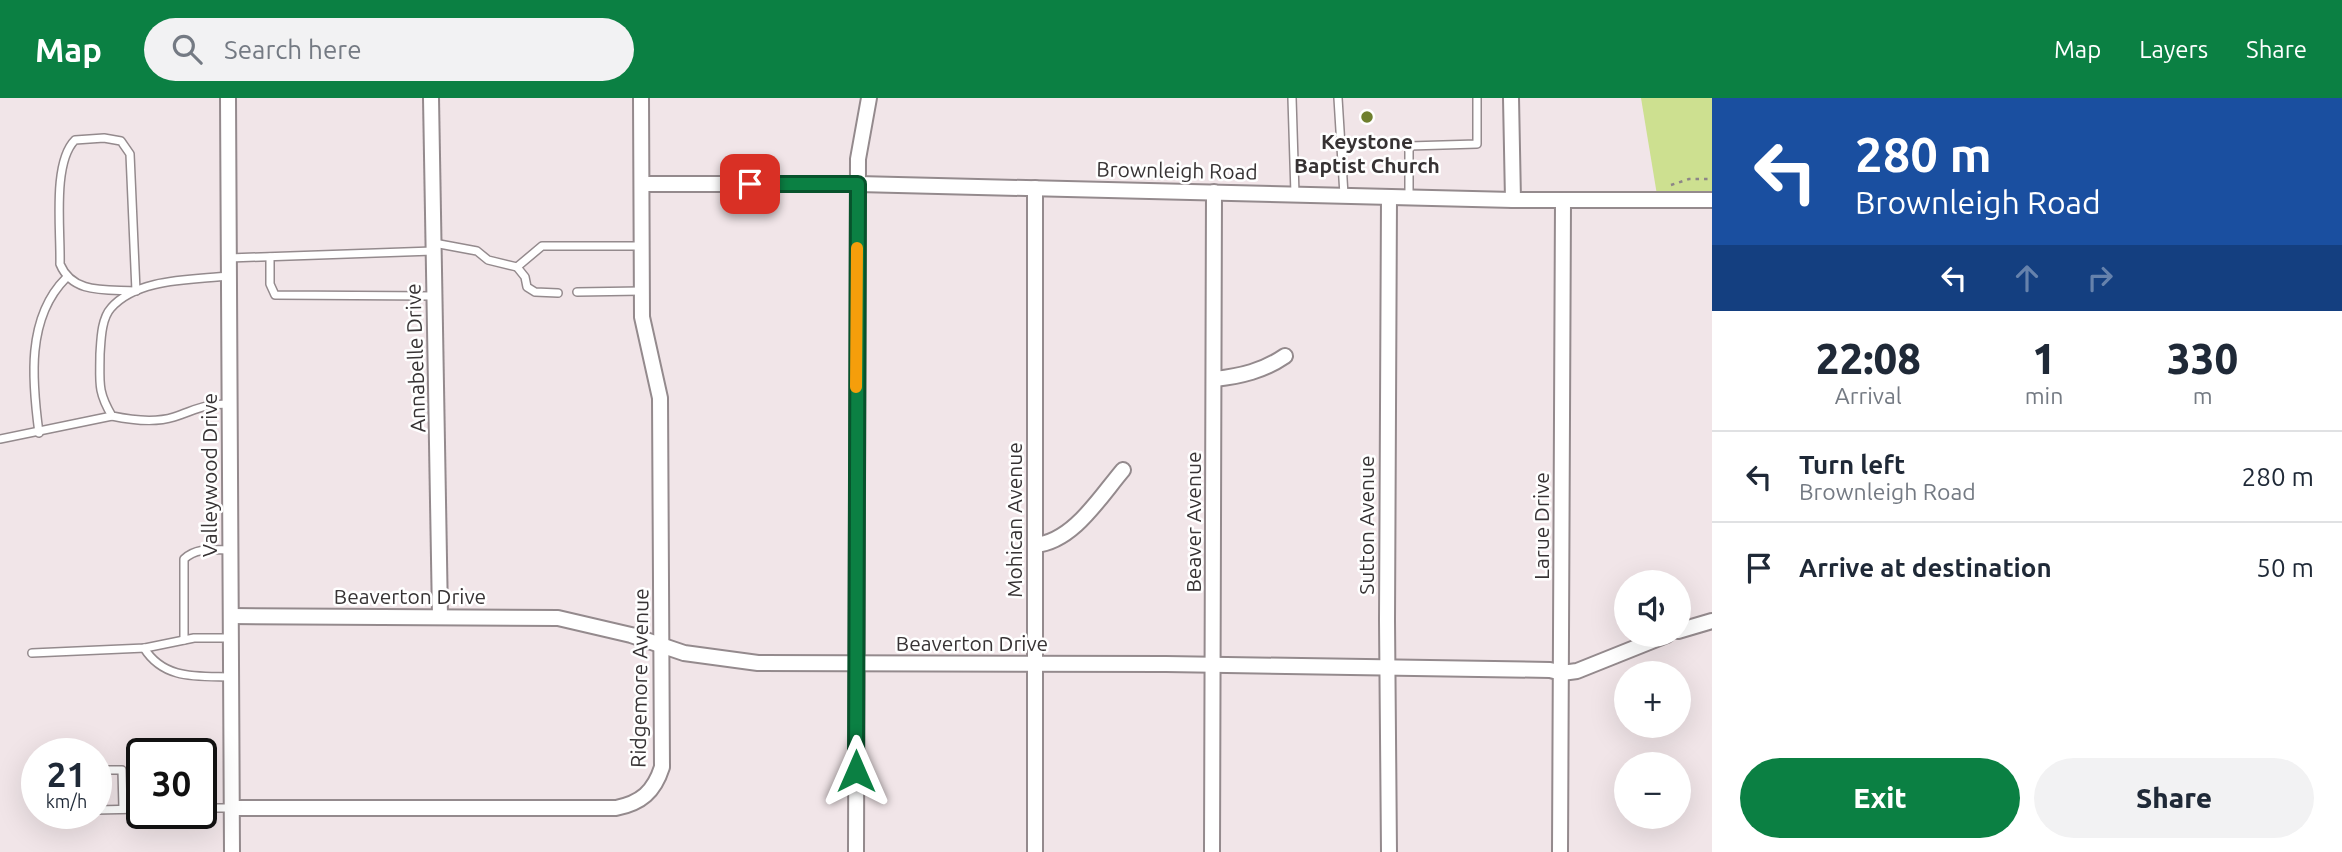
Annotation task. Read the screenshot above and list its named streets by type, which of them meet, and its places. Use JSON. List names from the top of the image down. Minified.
{"streets":{"street":["Brownleigh Road","Annabelle Drive","Valleywood Drive","Mohican Avenue","Beaver Avenue","Sutton Avenue","Larue Drive","Beaverton Drive","Ridgemore Avenue"]},"crossings":[["Brownleigh Road","Mohican Avenue"],["Brownleigh Road","Beaver Avenue"],["Brownleigh Road","Sutton Avenue"],["Brownleigh Road","Larue Drive"],["Brownleigh Road","Ridgemore Avenue"],["Annabelle Drive","Beaverton Drive"],["Valleywood Drive","Beaverton Drive"],["Valleywood Drive","Ridgemore Avenue"],["Mohican Avenue","Beaverton Drive"],["Beaver Avenue","Beaverton Drive"],["Sutton Avenue","Beaverton Drive"],["Larue Drive","Beaverton Drive"],["Beaverton Drive","Ridgemore Avenue"]],"places":["Keystone Baptist Church"],"page":{"header":"Map","search":"Search here","nav":["Map","Layers","Share"],"turn":["280 m","Brownleigh Road"],"eta":["22:08","Arrival","1","min","330","m"],"list":[{"name":"Turn left","note":"Brownleigh Road","value":"280 m"},{"name":"Arrive at destination","value":"50 m"}],"map_buttons":["+","−"],"speed":"21 km/h","limit":"30","buttons":["Exit","Share"]}}
